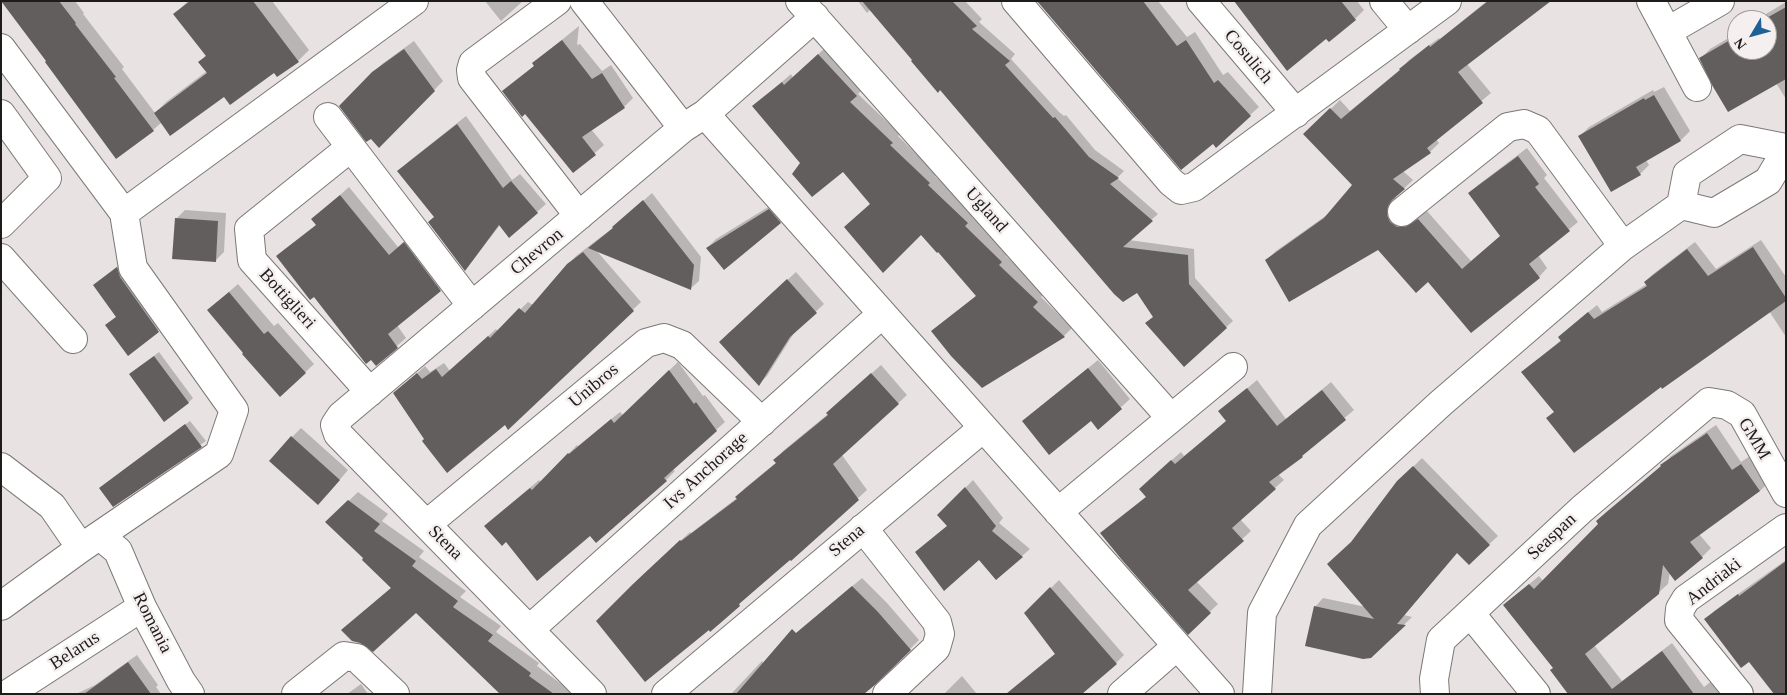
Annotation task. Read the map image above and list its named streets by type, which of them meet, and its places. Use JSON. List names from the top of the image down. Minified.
{"streets":{"street":["Cosulich","Ugland","Chevron","Bottiglieri","Unibros","GMM","Ivs Anchorage","Seaspan","Stena","Andriaki","Romania","Belarus"]},"crossings":[["Ugland","Chevron"],["Chevron","Bottiglieri"],["Chevron","Stena"],["Bottiglieri","Stena"],["Unibros","Ivs Anchorage"],["Unibros","Stena"],["GMM","Seaspan"],["Ivs Anchorage","Stena"],["Romania","Belarus"]],"north":"bottom left"}
